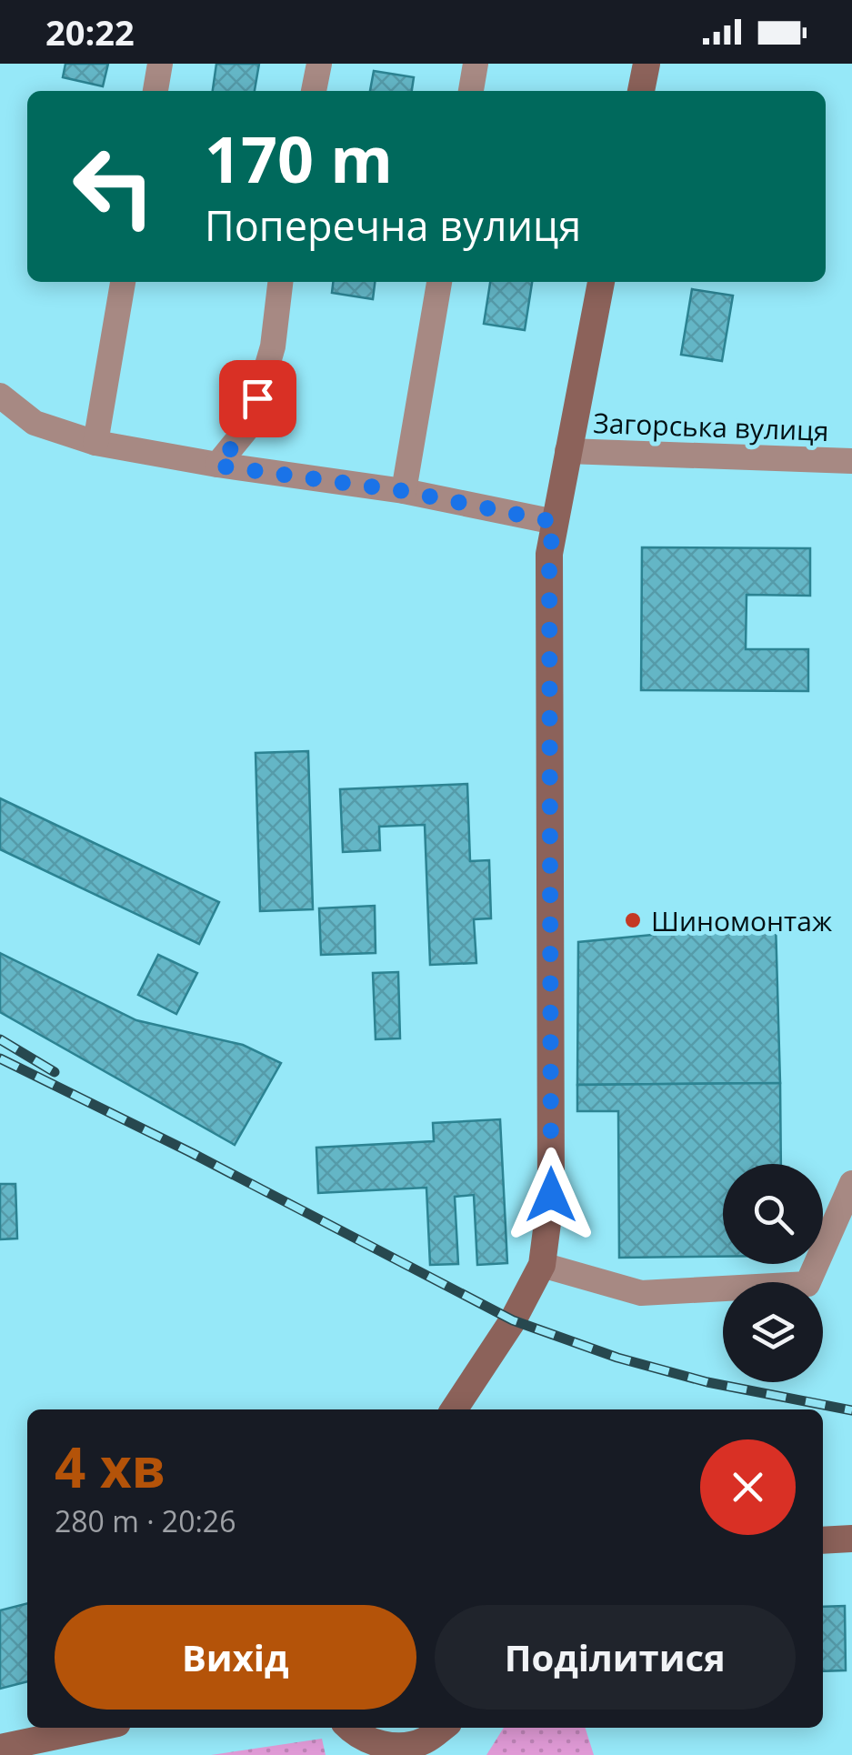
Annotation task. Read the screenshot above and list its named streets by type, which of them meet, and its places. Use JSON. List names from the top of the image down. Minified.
{"streets":{"street":["Загорська вулиця"]},"places":["Шиномонтаж"],"page":{"status":"20:22","turn":["170 m","Поперечна вулиця"],"heading":["4 хв","280 m · 20:26"],"buttons":["Вихід","Поділитися"]}}
